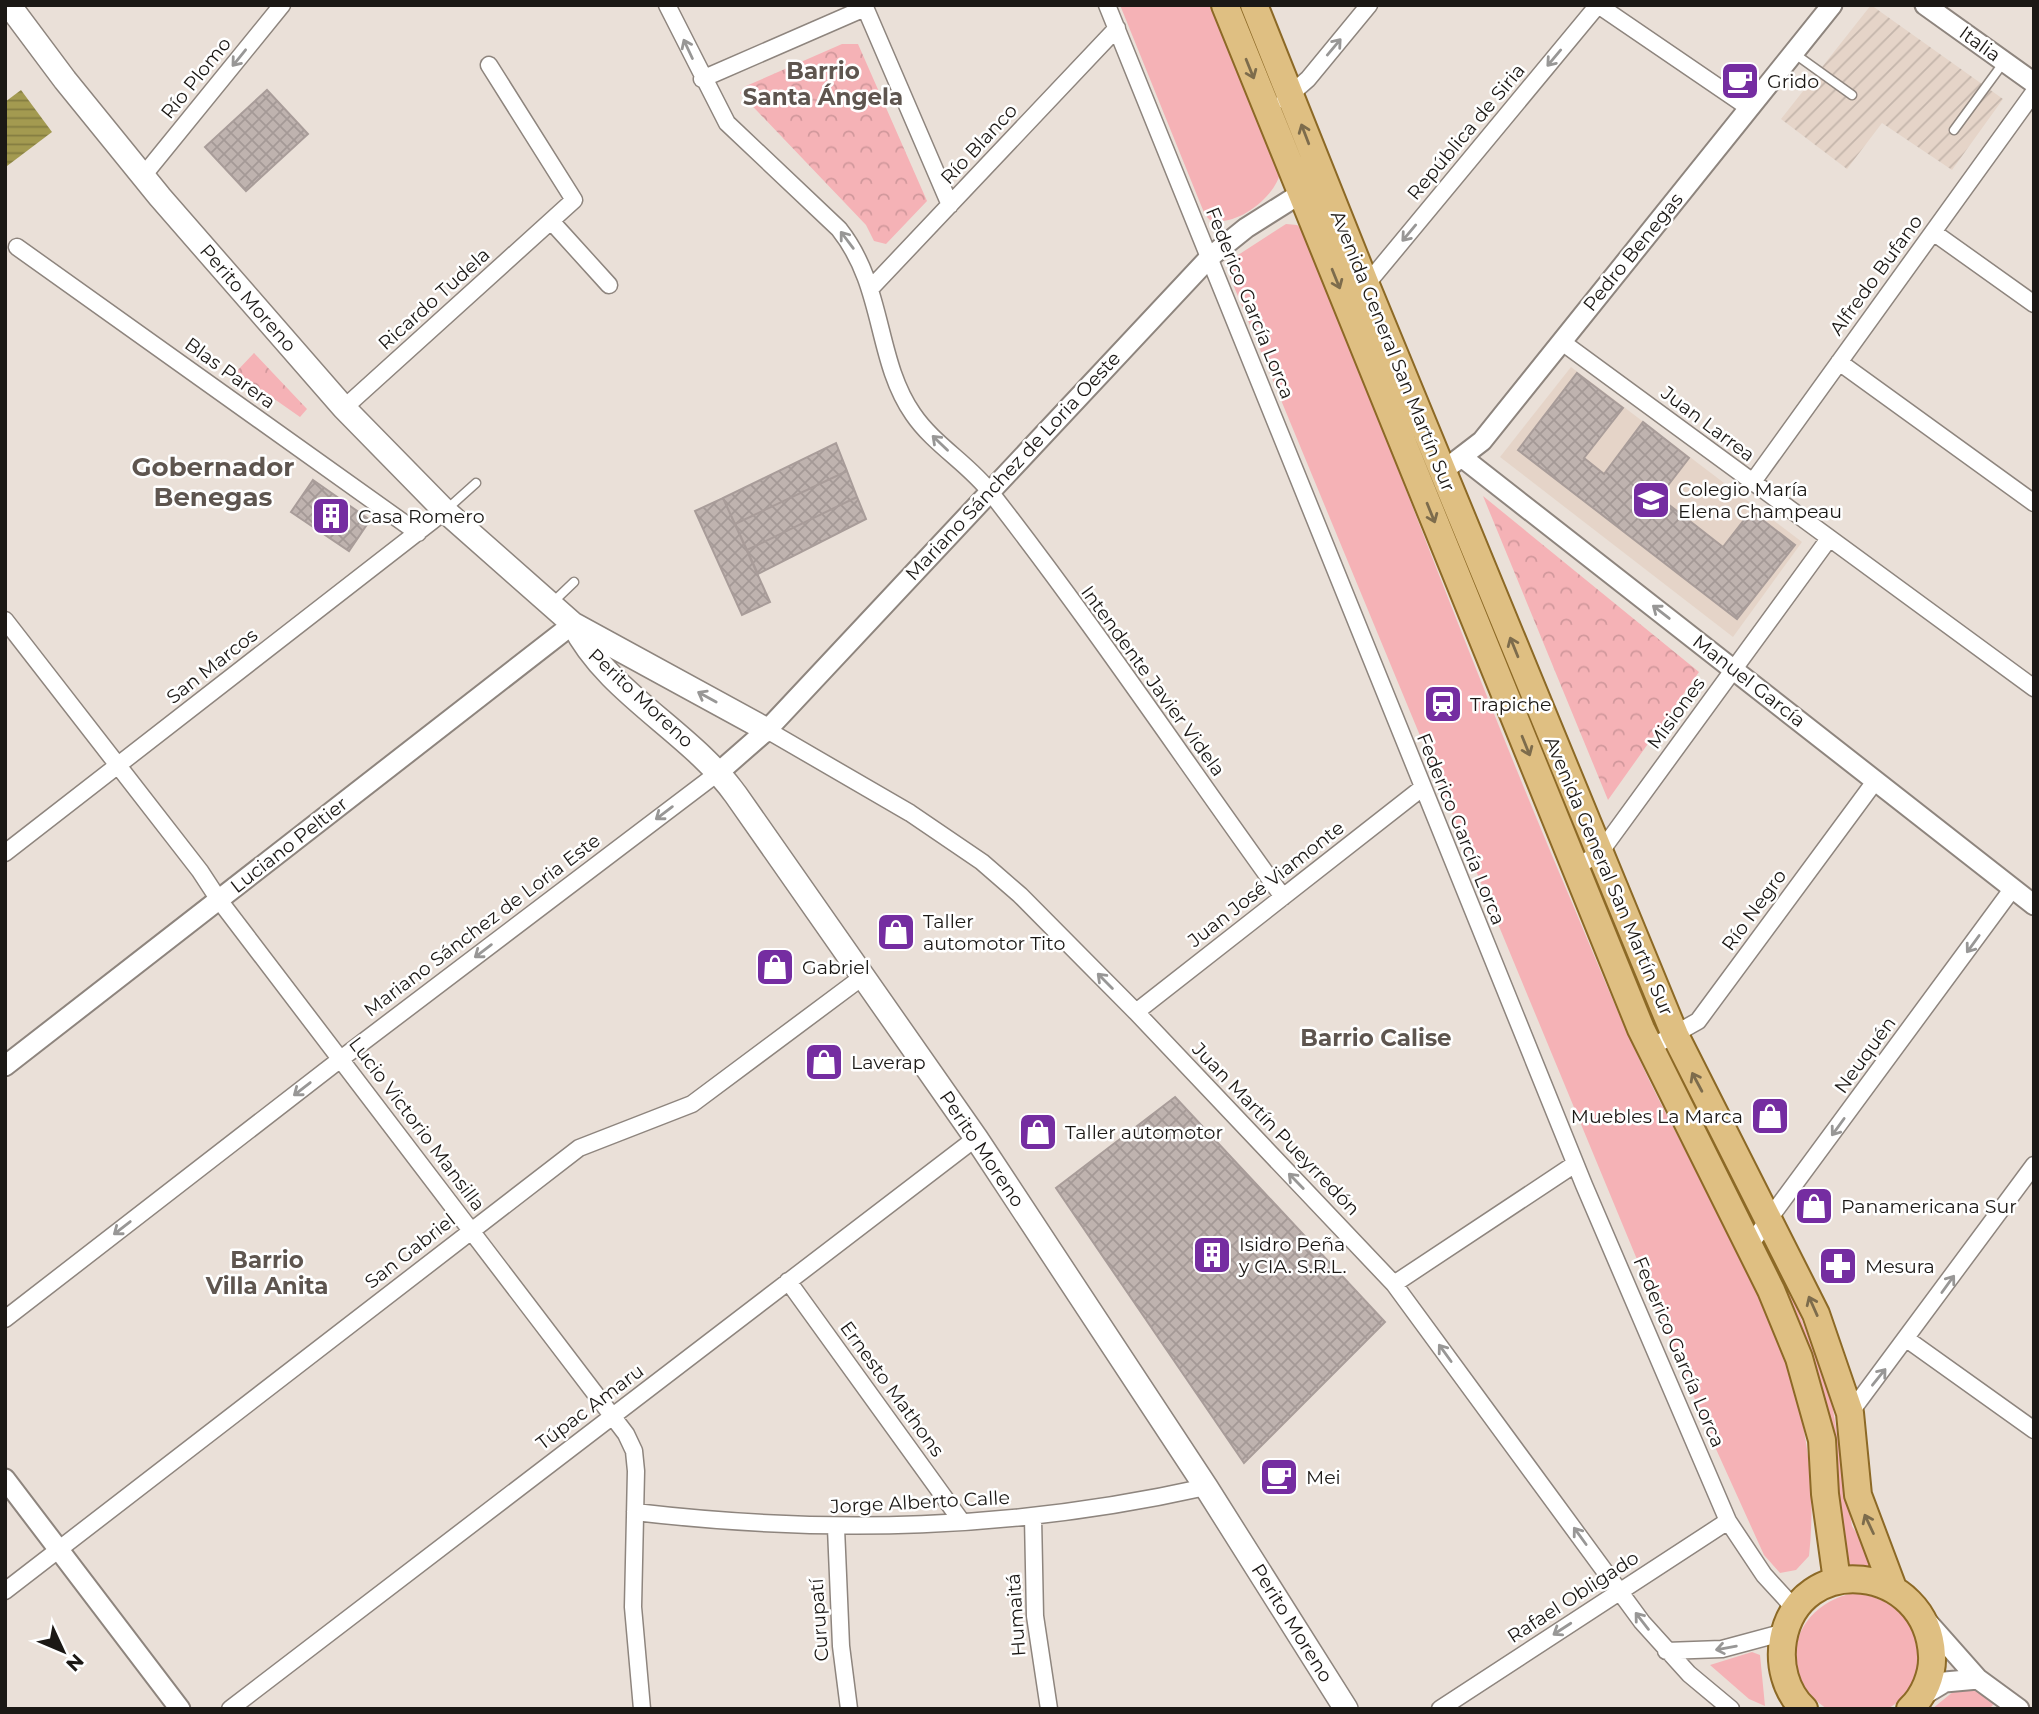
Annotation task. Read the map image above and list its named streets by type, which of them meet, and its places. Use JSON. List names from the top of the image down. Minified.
{"streets":{"main road":["Perito Moreno","Avenida General San Martín Sur"],"street":["Italia","Río Plomo","República de Siria","Río Blanco","Pedro Benegas","Alfredo Bufano","Ricardo Tudela","Federico García Lorca","Blas Parera","Juan Larrea","Mariano Sánchez de Loria Oeste","San Marcos","Intendente Javier Videla","Manuel García","Misiones","Luciano Peltier","Juan José Viamonte","Río Negro","Mariano Sánchez de Loria Este","Neuquén","Lucio Victorio Mansilla","Juan Martín Pueyrredón","San Gabriel","Ernesto Mathons","Túpac Amaru","Jorge Alberto Calle","Rafael Obligado","Humaitá","Curupatí"]},"crossings":[["Río Plomo","Perito Moreno"],["República de Siria","Avenida General San Martín Sur"],["Río Blanco","Federico García Lorca"],["Río Blanco","Intendente Javier Videla"],["Pedro Benegas","Avenida General San Martín Sur"],["Pedro Benegas","Juan Larrea"],["Pedro Benegas","Manuel García"],["Alfredo Bufano","Juan Larrea"],["Perito Moreno","Ricardo Tudela"],["Perito Moreno","Mariano Sánchez de Loria Oeste"],["Perito Moreno","San Marcos"],["Perito Moreno","Luciano Peltier"],["Perito Moreno","Mariano Sánchez de Loria Este"],["Perito Moreno","Juan Martín Pueyrredón"],["Perito Moreno","San Gabriel"],["Perito Moreno","Túpac Amaru"],["Perito Moreno","Jorge Alberto Calle"],["Federico García Lorca","Mariano Sánchez de Loria Oeste"],["Federico García Lorca","Juan José Viamonte"],["Federico García Lorca","Rafael Obligado"],["Avenida General San Martín Sur","Mariano Sánchez de Loria Oeste"],["Avenida General San Martín Sur","Manuel García"],["Avenida General San Martín Sur","Misiones"],["Avenida General San Martín Sur","Río Negro"],["Avenida General San Martín Sur","Neuquén"],["Blas Parera","San Marcos"],["Juan Larrea","Misiones"],["Mariano Sánchez de Loria Oeste","Intendente Javier Videla"],["Mariano Sánchez de Loria Oeste","Mariano Sánchez de Loria Este"],["Mariano Sánchez de Loria Oeste","Juan Martín Pueyrredón"],["San Marcos","Lucio Victorio Mansilla"],["Intendente Javier Videla","Juan José Viamonte"],["Manuel García","Misiones"],["Manuel García","Río Negro"],["Manuel García","Neuquén"],["Luciano Peltier","Lucio Victorio Mansilla"],["Juan José Viamonte","Juan Martín Pueyrredón"],["Mariano Sánchez de Loria Este","Lucio Victorio Mansilla"],["Lucio Victorio Mansilla","San Gabriel"],["Lucio Victorio Mansilla","Túpac Amaru"],["Lucio Victorio Mansilla","Jorge Alberto Calle"],["Juan Martín Pueyrredón","Rafael Obligado"],["Ernesto Mathons","Túpac Amaru"],["Ernesto Mathons","Jorge Alberto Calle"],["Jorge Alberto Calle","Humaitá"],["Jorge Alberto Calle","Curupatí"]],"one_way":["Río Plomo","República de Siria","Intendente Javier Videla","Manuel García","Mariano Sánchez de Loria Este","Neuquén","Juan Martín Pueyrredón","Rafael Obligado"],"districts":["Barrio Santa Ángela","Gobernador Benegas","Barrio Calise","Barrio Villa Anita"],"places":{"cafe":["Grido","Mei"],"school or university":["Colegio María Elena Champeau"],"building":["Casa Romero","Isidro Peña y CIA. S.R.L."],"station":["Trapiche"],"shop":["Taller automotor Tito","Gabriel","Laverap","Muebles La Marca","Taller automotor","Panamericana Sur"],"pharmacy":["Mesura"]},"north":"bottom right"}
